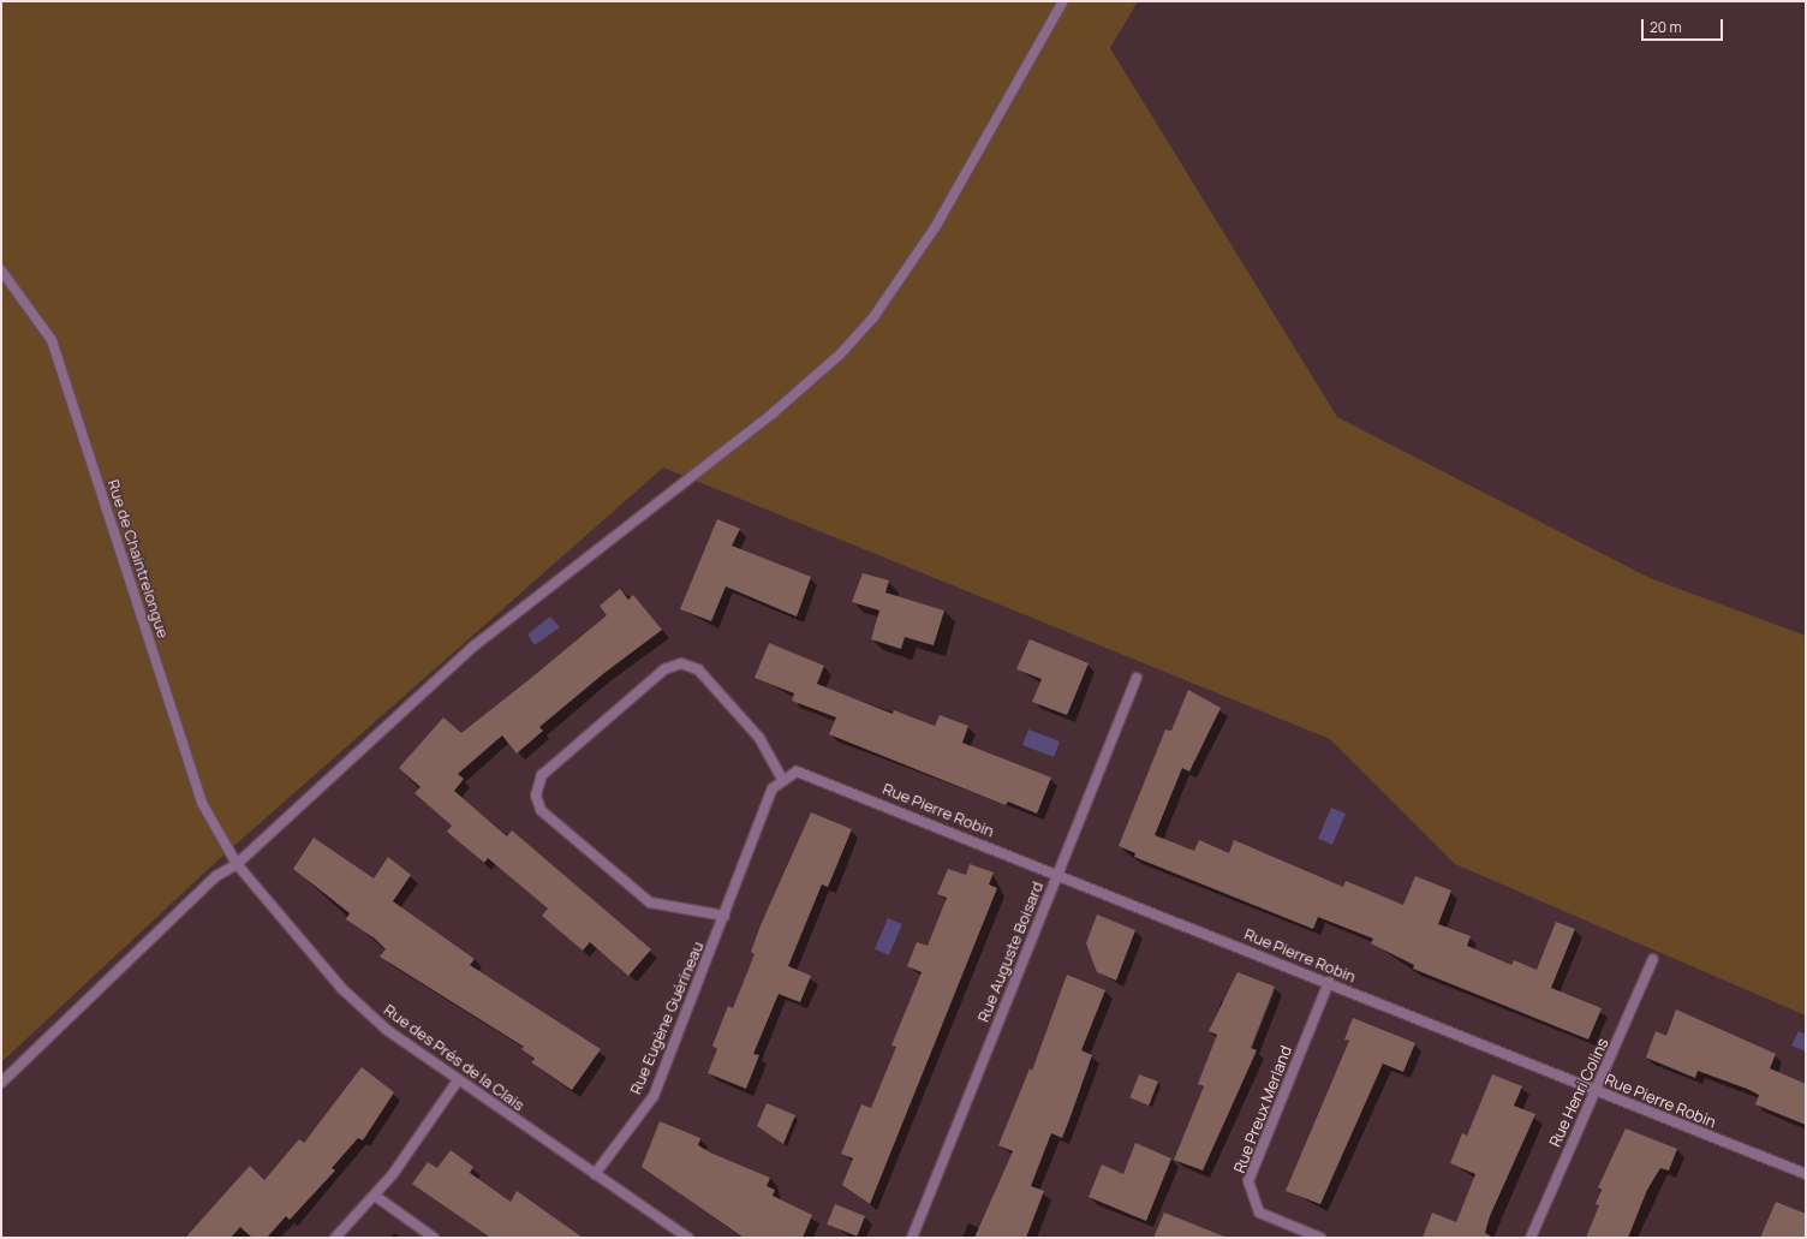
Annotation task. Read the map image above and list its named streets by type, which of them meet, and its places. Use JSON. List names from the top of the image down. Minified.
{"streets":{"street":["Rue de Chaintrelongue","Rue Pierre Robin","Rue Auguste Boisard","Rue Eugène Guérineau","Rue des Prés de la Clais","Rue Henri Colins","Rue Preux Merland"]},"crossings":[["Rue de Chaintrelongue","Rue des Prés de la Clais"],["Rue Pierre Robin","Rue Auguste Boisard"],["Rue Pierre Robin","Rue Eugène Guérineau"],["Rue Pierre Robin","Rue Henri Colins"],["Rue Pierre Robin","Rue Preux Merland"],["Rue Eugène Guérineau","Rue des Prés de la Clais"]],"scale_bar":"20 m"}
